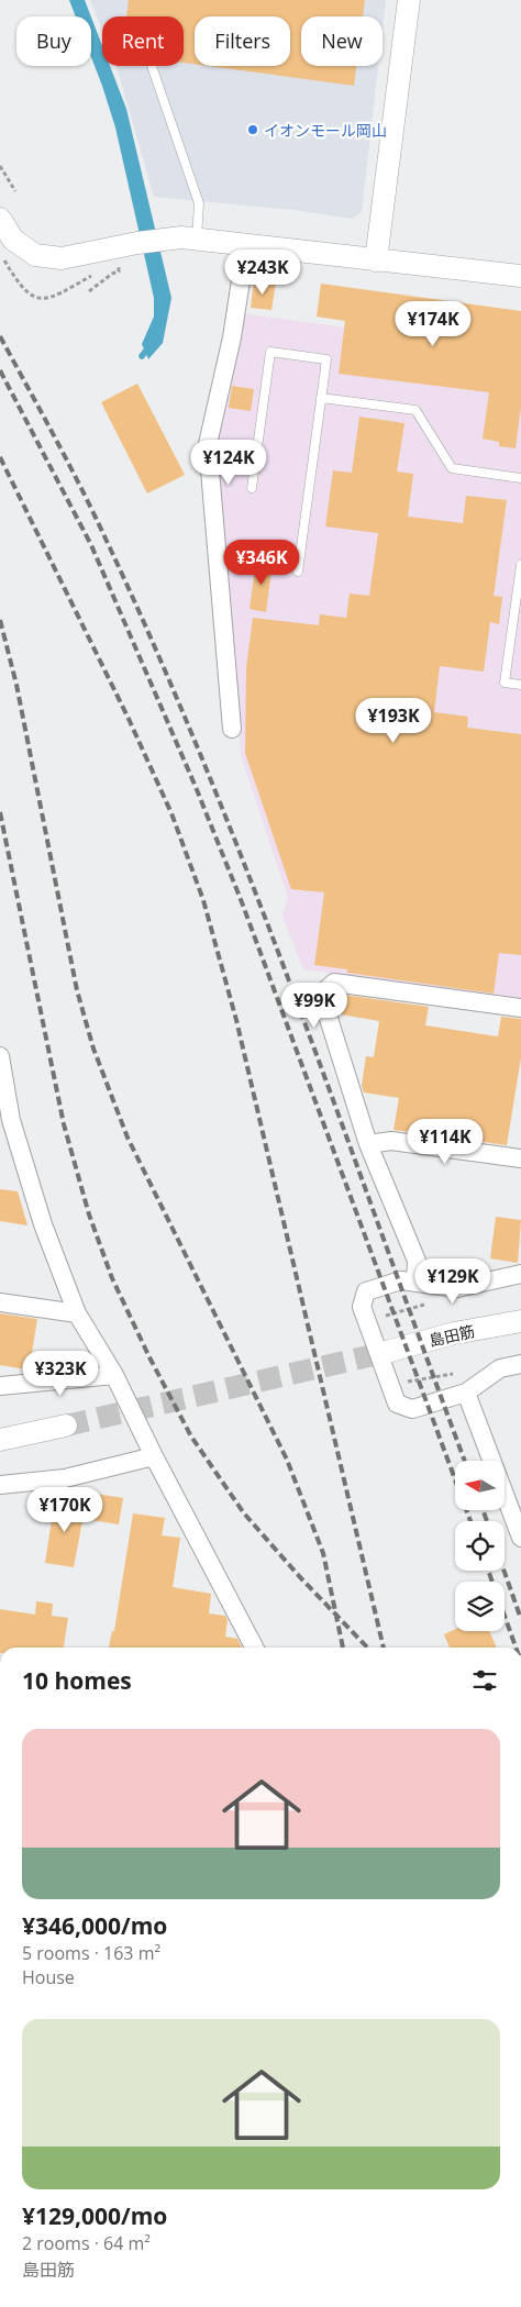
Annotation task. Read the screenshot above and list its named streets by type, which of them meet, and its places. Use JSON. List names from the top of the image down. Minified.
{"streets":{"street":["島田筋"]},"places":["イオンモール岡山"],"north":"left","page":{"chip":["Buy","Rent","Filters","New"],"price":["¥243K","¥174K","¥124K","¥346K","¥193K","¥99K","¥114K","¥129K","¥323K","¥170K"],"heading":"10 homes","list":[{"name":"¥346,000/mo","note":"5 rooms · 163 m² · House"},{"name":"¥129,000/mo","note":"2 rooms · 64 m² · 島田筋"}]}}
